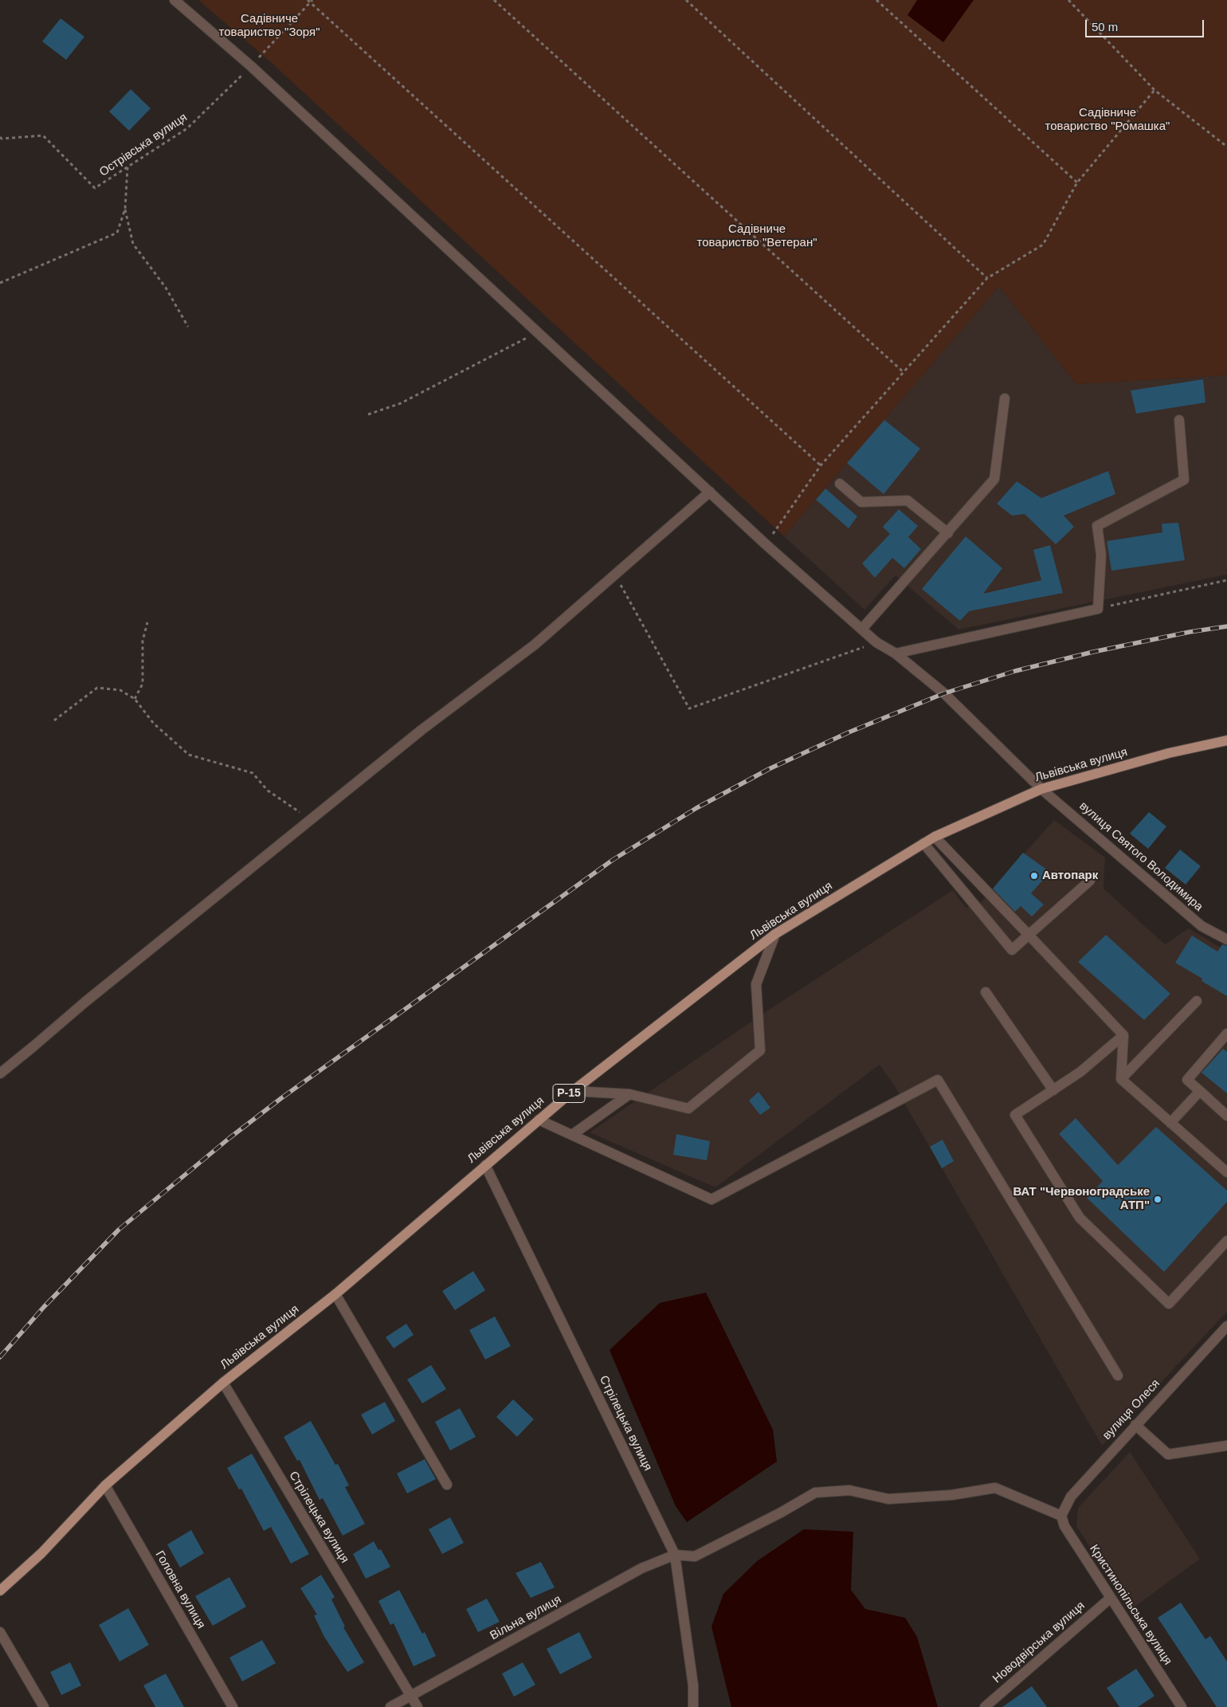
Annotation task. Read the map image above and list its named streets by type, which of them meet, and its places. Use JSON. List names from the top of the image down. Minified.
{"streets":{"main road":["Львівська вулиця","Р-15"],"street":["вулиця Святого Володимира","вулиця Олеся","Стрілецька вулиця","Головна вулиця","Кристинопільська вулиця","Вільна вулиця","Новодвірська вулиця"],"path":["Острівська вулиця"]},"crossings":[["Острівська вулиця","вулиця Святого Володимира"],["Львівська вулиця","вулиця Святого Володимира"],["Львівська вулиця","Стрілецька вулиця"],["Львівська вулиця","Головна вулиця"],["вулиця Олеся","Кристинопільська вулиця"],["Стрілецька вулиця","Вільна вулиця"],["Кристинопільська вулиця","Новодвірська вулиця"]],"parks":["Садівниче товариство \"Зоря\"","Садівниче товариство \"Ромашка\"","Садівниче товариство \"Ветеран\""],"places":["Автопарк","ВАТ \"Червоноградське АТП\""],"scale_bar":"50 m"}
